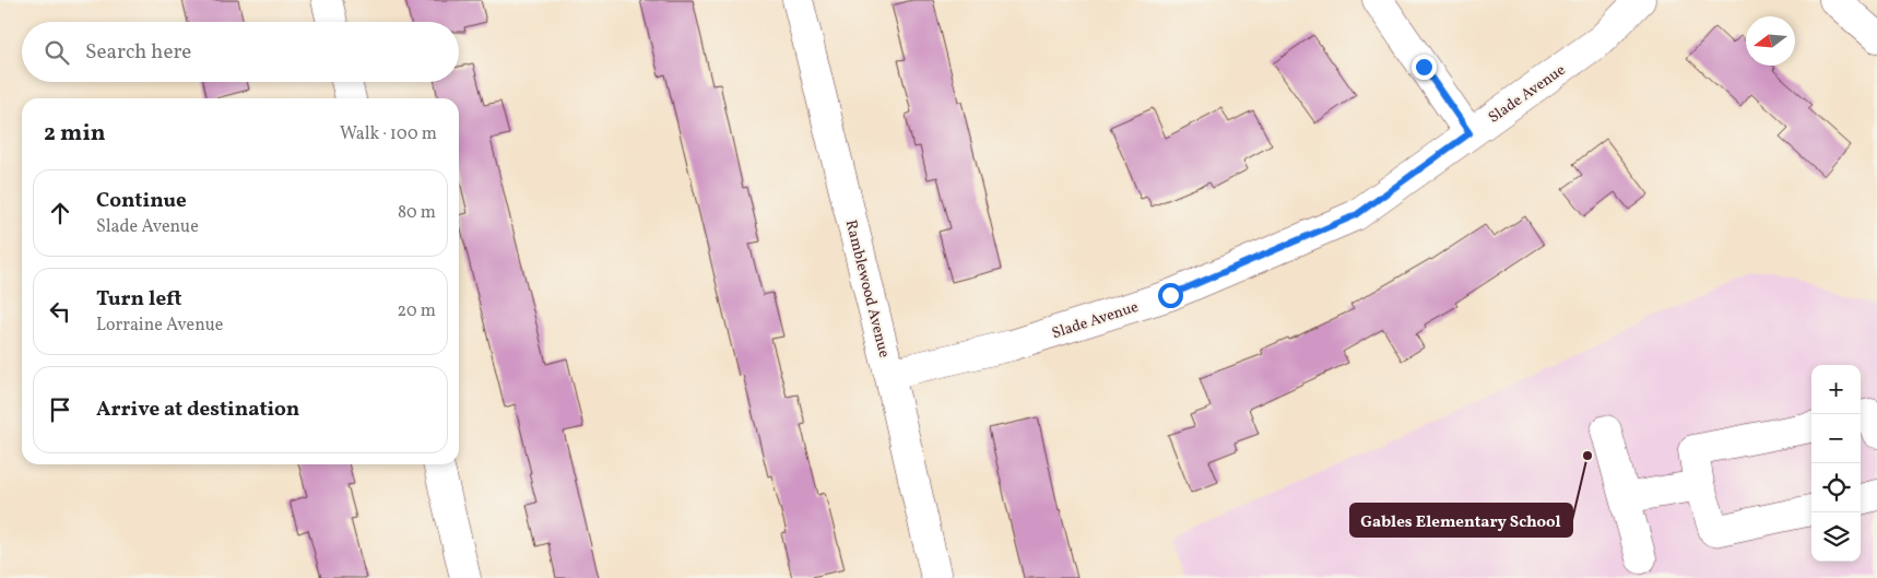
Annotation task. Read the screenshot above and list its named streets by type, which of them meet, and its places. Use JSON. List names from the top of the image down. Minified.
{"streets":{"street":["Slade Avenue","Ramblewood Avenue"]},"crossings":[["Slade Avenue","Ramblewood Avenue"]],"places":["Gables Elementary School"],"north":"left","page":{"search":"Search here","heading":["2 min","Walk · 100 m"],"list":[["Continue","Slade Avenue","80 m"],["Turn left","Lorraine Avenue","20 m"],"Arrive at destination"],"map_buttons":["+","−"]}}
